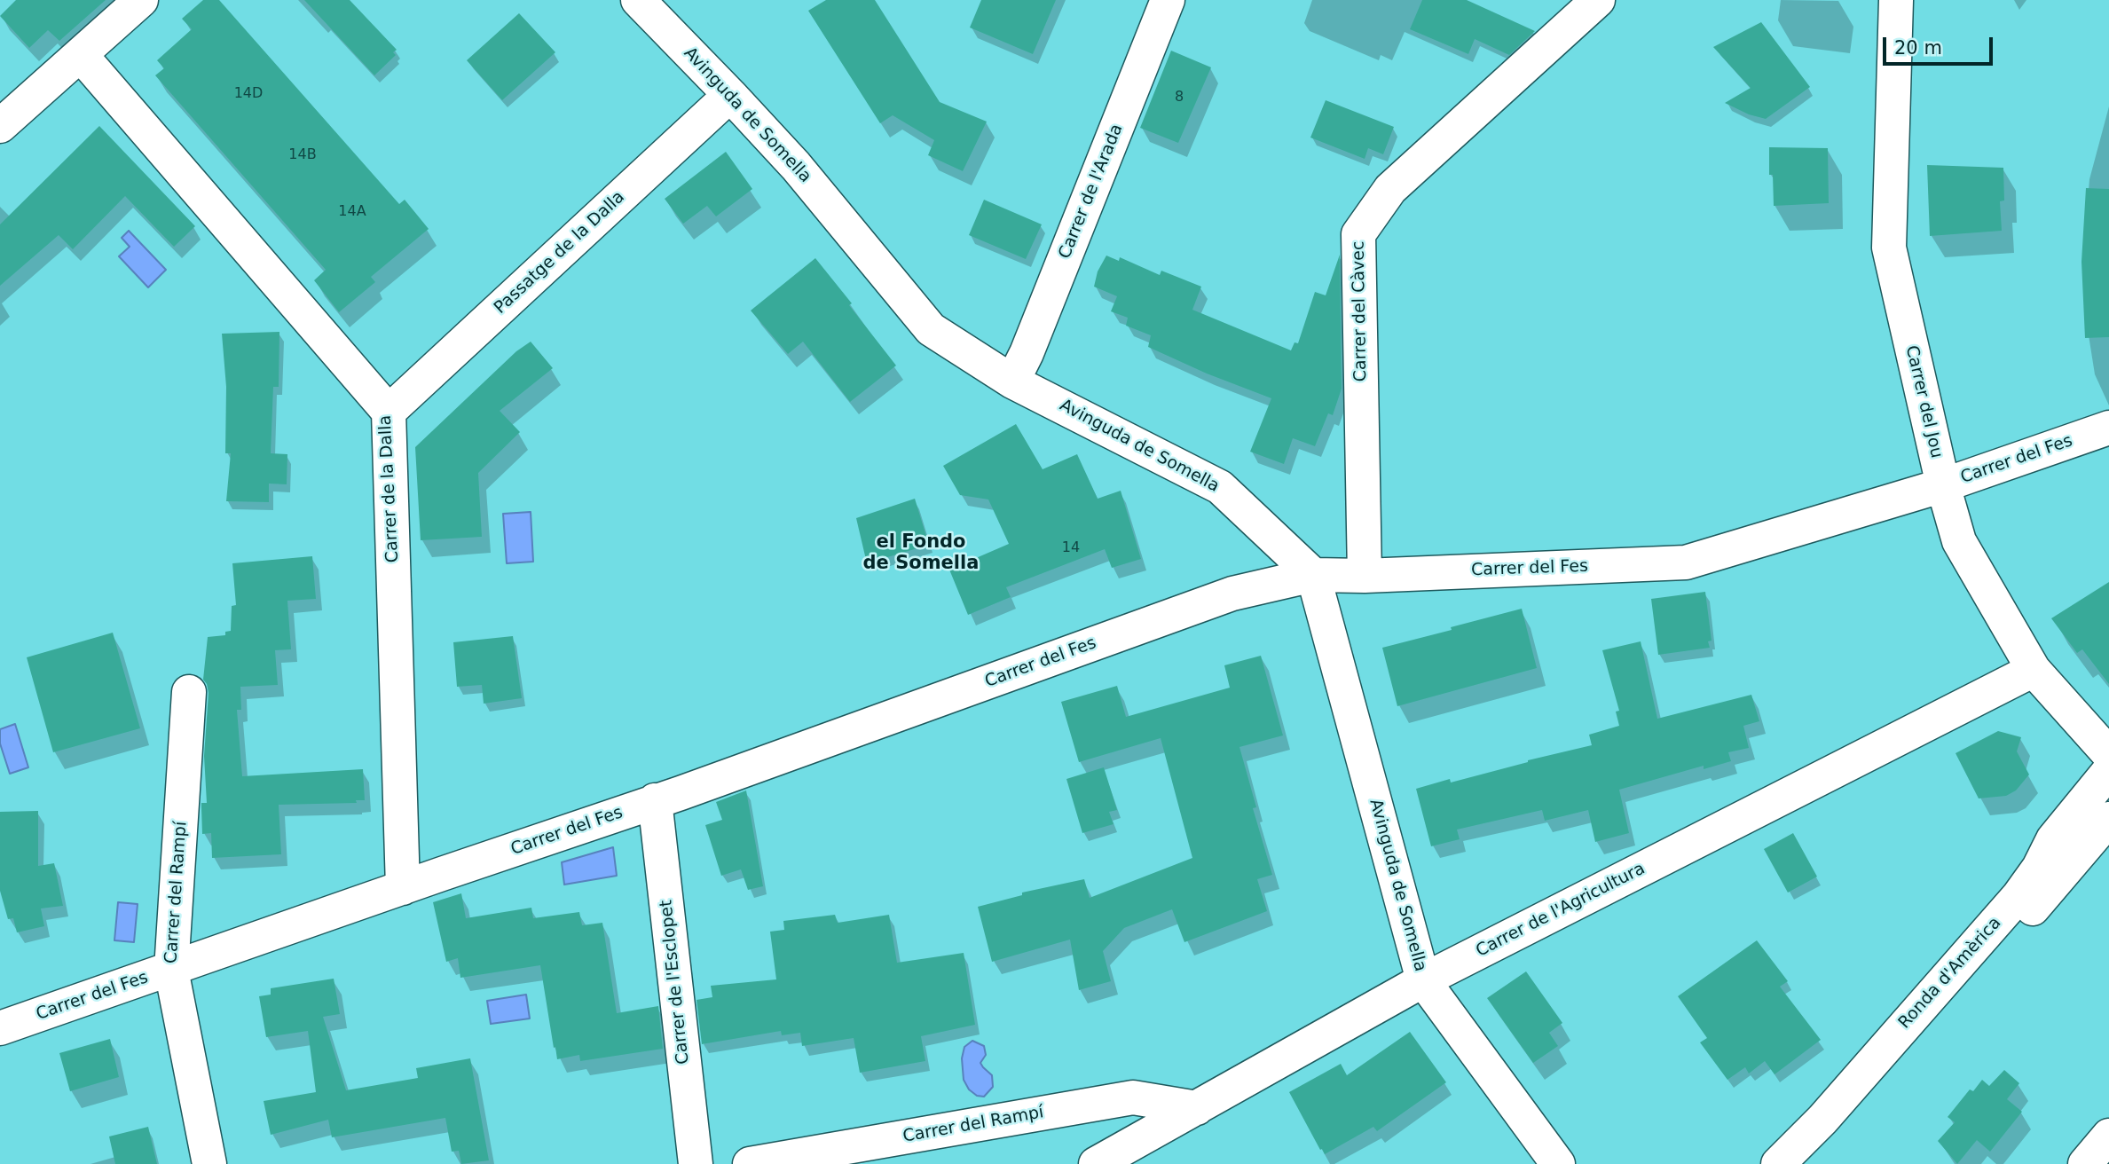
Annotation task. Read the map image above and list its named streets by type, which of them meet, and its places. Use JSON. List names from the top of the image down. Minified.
{"streets":{"street":["Avinguda de Somella","Carrer de l'Arada","Passatge de la Dalla","Carrer del Càvec","Carrer del Jou","Carrer del Fes","Carrer de la Dalla","Carrer del Rampí","Carrer de l'Agricultura","Ronda d'Amèrica","Carrer de l'Esclopet"]},"crossings":[["Avinguda de Somella","Carrer de l'Arada"],["Avinguda de Somella","Passatge de la Dalla"],["Avinguda de Somella","Carrer del Fes"],["Avinguda de Somella","Carrer de l'Agricultura"],["Passatge de la Dalla","Carrer de la Dalla"],["Carrer del Càvec","Carrer del Fes"],["Carrer del Jou","Carrer del Fes"],["Carrer del Jou","Carrer de l'Agricultura"],["Carrer del Fes","Carrer de la Dalla"],["Carrer del Fes","Carrer del Rampí"],["Carrer del Fes","Carrer de l'Esclopet"],["Carrer del Rampí","Carrer de l'Agricultura"]],"districts":["el Fondo de Somella"],"house_numbers":["14D","8","14B","14A","14"],"scale_bar":"20 m"}
